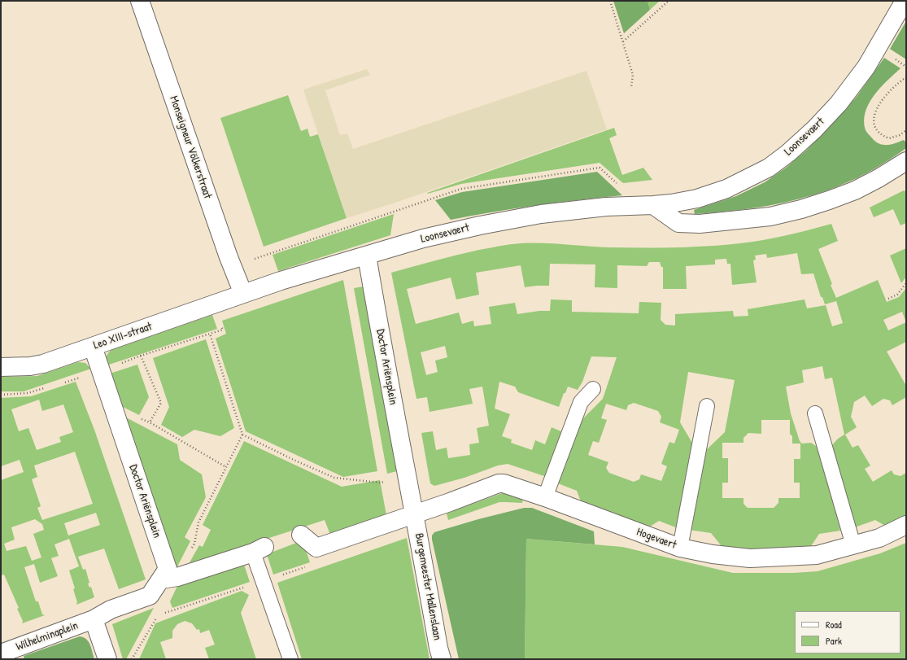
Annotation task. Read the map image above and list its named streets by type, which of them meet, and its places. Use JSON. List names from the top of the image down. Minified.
{"streets":{"street":["Loonsevaert","Monseigneur Völkerstraat","Leo XIII-straat","Doctor Ariënsplein","Hogevaert","Burgemeester Mallenslaan","Wilhelminaplein"]},"crossings":[["Loonsevaert","Monseigneur Völkerstraat"],["Loonsevaert","Leo XIII-straat"],["Loonsevaert","Doctor Ariënsplein"],["Monseigneur Völkerstraat","Leo XIII-straat"],["Leo XIII-straat","Doctor Ariënsplein"],["Doctor Ariënsplein","Hogevaert"],["Doctor Ariënsplein","Burgemeester Mallenslaan"],["Doctor Ariënsplein","Wilhelminaplein"],["Hogevaert","Burgemeester Mallenslaan"]],"legend":["Road","Park"]}
